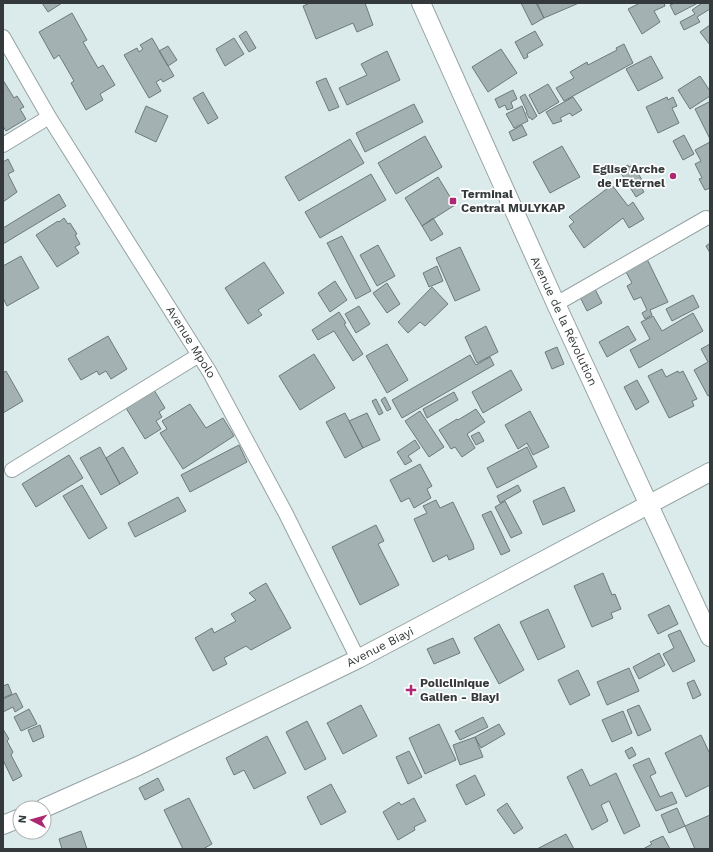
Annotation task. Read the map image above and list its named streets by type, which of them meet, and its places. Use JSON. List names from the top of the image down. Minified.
{"streets":{"street":["Avenue de la Révolution","Avenue Mpolo","Avenue Biayi"]},"crossings":[["Avenue de la Révolution","Avenue Biayi"],["Avenue Mpolo","Avenue Biayi"]],"places":{"other":["Eglise Arche de l'Eternel"],"transit":["Terminal Central MULYKAP"],"health":["Policlinique Galien - Biayi"]},"north":"left"}
